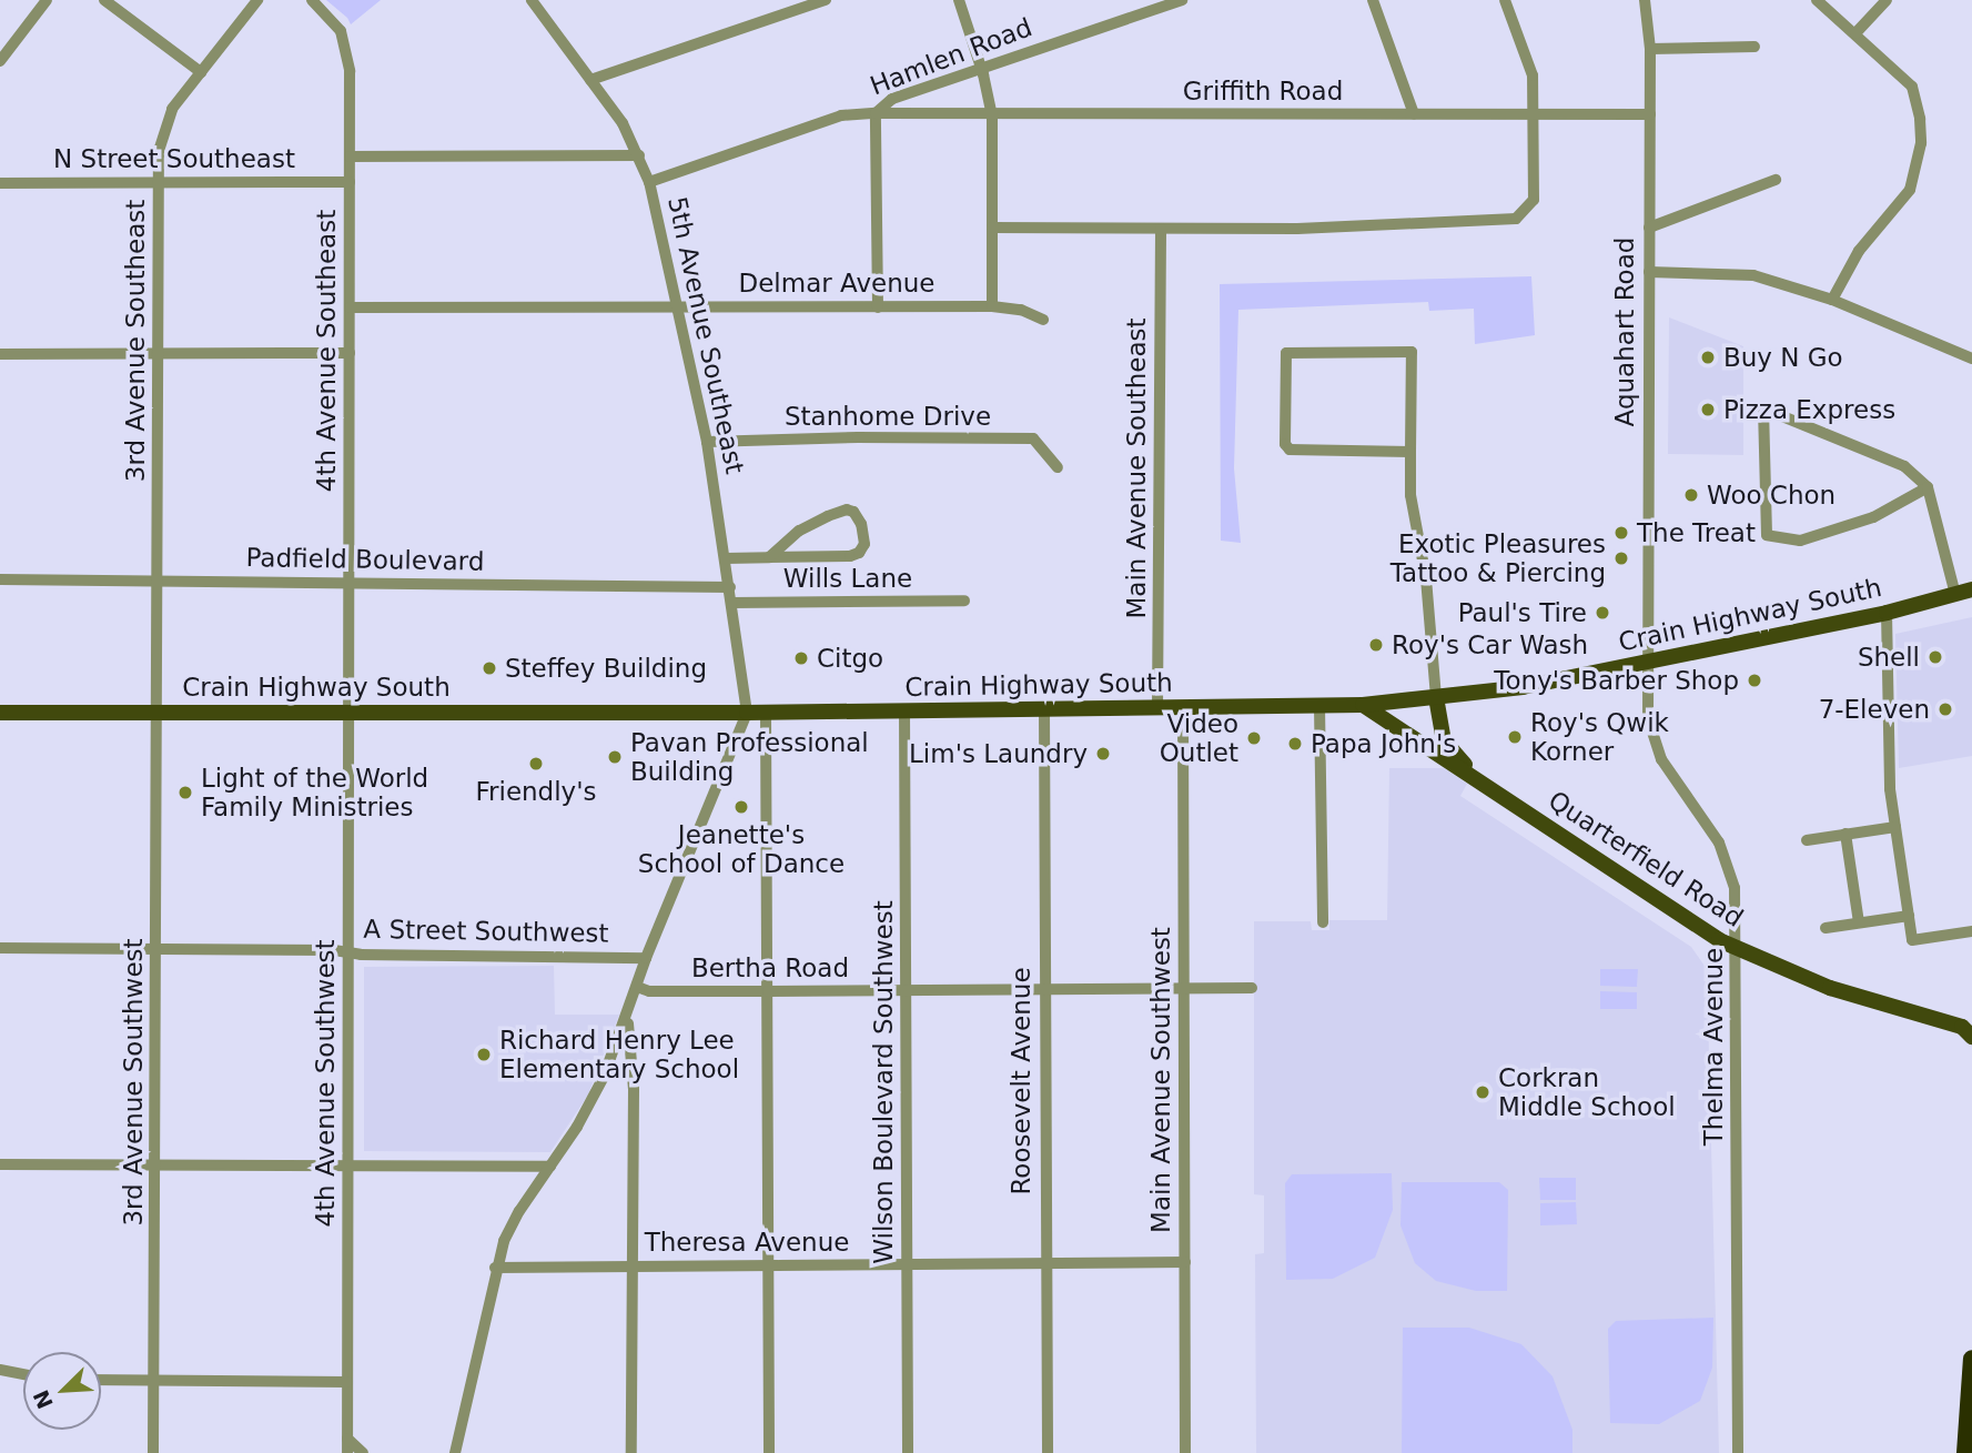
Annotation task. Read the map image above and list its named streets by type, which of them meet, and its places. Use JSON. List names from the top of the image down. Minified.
{"streets":{"main road":["Crain Highway South","Quarterfield Road"],"street":["Hamlen Road","Griffith Road","N Street Southeast","Delmar Avenue","Aquahart Road","5th Avenue Southeast","3rd Avenue Southeast","4th Avenue Southeast","Stanhome Drive","Main Avenue Southeast","Padfield Boulevard","Wills Lane","A Street Southwest","Bertha Road","Thelma Avenue","Main Avenue Southwest","Roosevelt Avenue","3rd Avenue Southwest","Wilson Boulevard Southwest","4th Avenue Southwest","Theresa Avenue"]},"crossings":[["Hamlen Road","Griffith Road"],["Hamlen Road","5th Avenue Southeast"],["Griffith Road","Aquahart Road"],["N Street Southeast","3rd Avenue Southeast"],["N Street Southeast","4th Avenue Southeast"],["Delmar Avenue","5th Avenue Southeast"],["Delmar Avenue","4th Avenue Southeast"],["Aquahart Road","Crain Highway South"],["Aquahart Road","Thelma Avenue"],["5th Avenue Southeast","Stanhome Drive"],["5th Avenue Southeast","Padfield Boulevard"],["5th Avenue Southeast","Wills Lane"],["5th Avenue Southeast","Crain Highway South"],["3rd Avenue Southeast","Padfield Boulevard"],["3rd Avenue Southeast","Crain Highway South"],["3rd Avenue Southeast","3rd Avenue Southwest"],["4th Avenue Southeast","Padfield Boulevard"],["4th Avenue Southeast","Crain Highway South"],["4th Avenue Southeast","4th Avenue Southwest"],["Main Avenue Southeast","Crain Highway South"],["Crain Highway South","Quarterfield Road"],["Crain Highway South","Thelma Avenue"],["Crain Highway South","Main Avenue Southwest"],["Crain Highway South","Roosevelt Avenue"],["Crain Highway South","3rd Avenue Southwest"],["Crain Highway South","Wilson Boulevard Southwest"],["Crain Highway South","4th Avenue Southwest"],["Quarterfield Road","Thelma Avenue"],["A Street Southwest","3rd Avenue Southwest"],["A Street Southwest","4th Avenue Southwest"],["Bertha Road","Main Avenue Southwest"],["Bertha Road","Roosevelt Avenue"],["Bertha Road","Wilson Boulevard Southwest"],["Main Avenue Southwest","Theresa Avenue"],["Roosevelt Avenue","Theresa Avenue"],["Wilson Boulevard Southwest","Theresa Avenue"]],"places":["Buy N Go","Pizza Express","Woo Chon","The Treat","Exotic Pleasures Tattoo & Piercing","Paul's Tire","Roy's Car Wash","Shell","Citgo","Steffey Building","Tony's Barber Shop","7-Eleven","Roy's Qwik Korner","Video Outlet","Papa John's","Lim's Laundry","Pavan Professional Building","Friendly's","Light of the World Family Ministries","Jeanette's School of Dance","Richard Henry Lee Elementary School","Corkran Middle School"],"north":"bottom left"}
